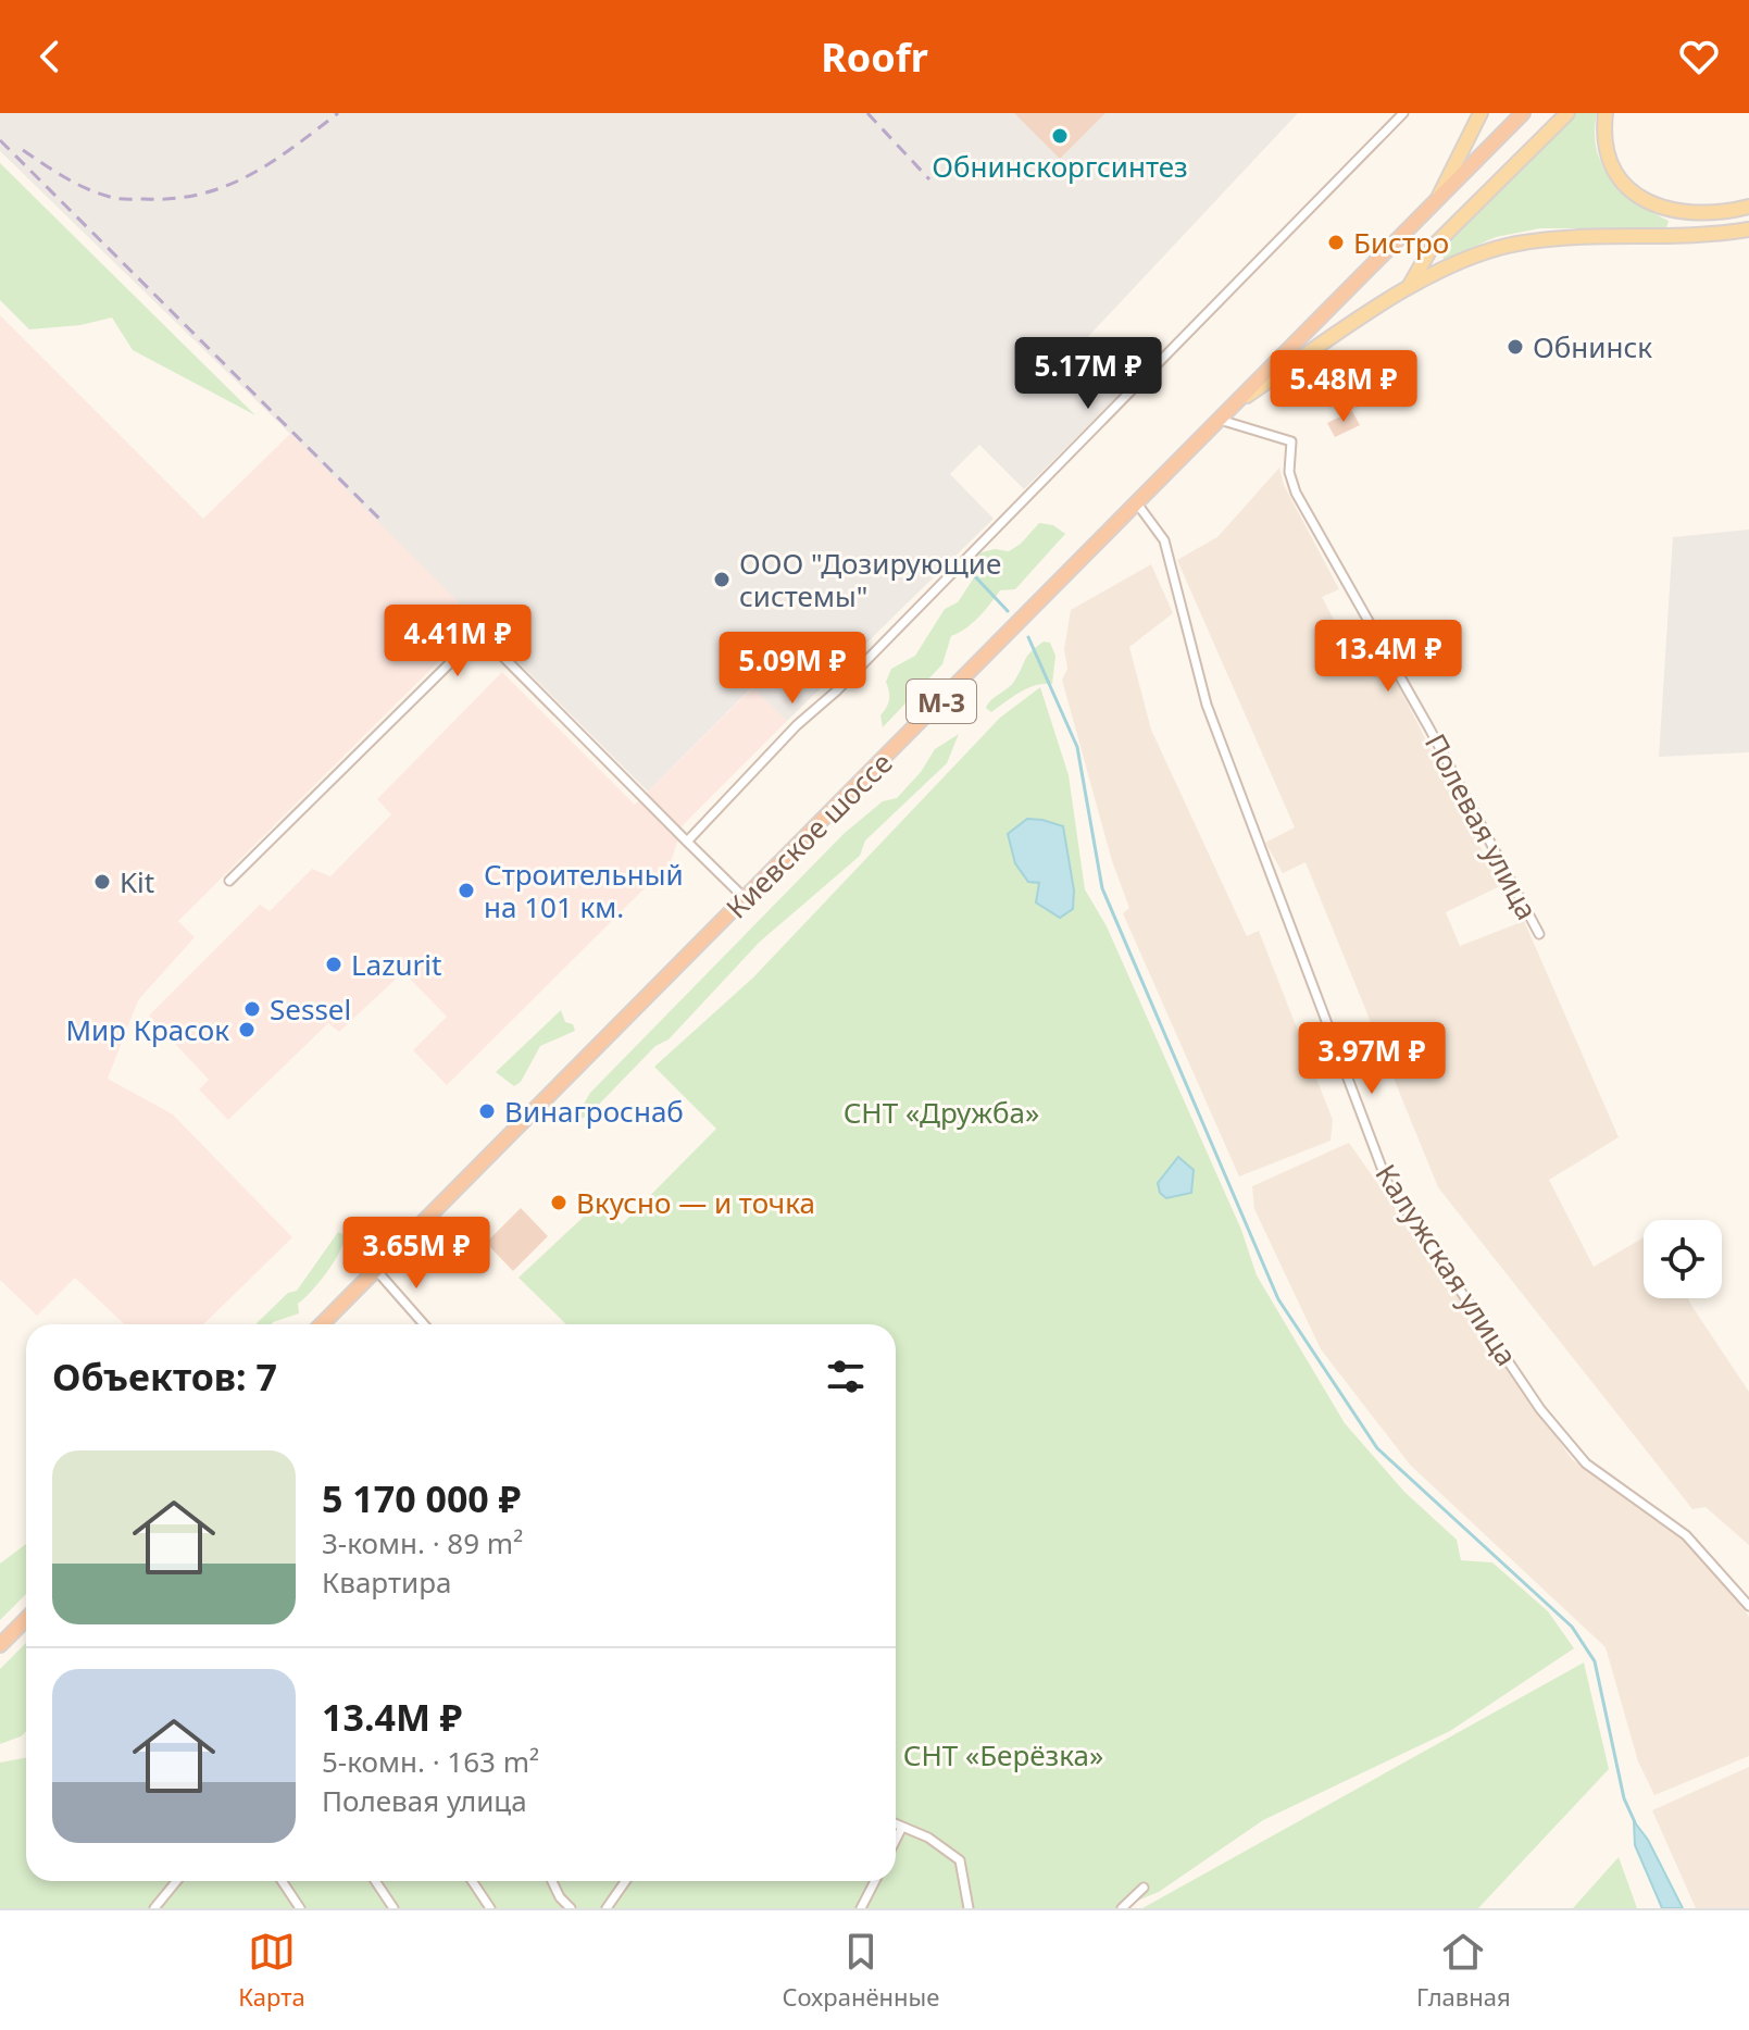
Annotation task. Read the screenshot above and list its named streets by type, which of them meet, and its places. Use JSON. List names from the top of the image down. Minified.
{"streets":{"highway":["М-3","Киевское шоссе"],"street":["Полевая улица","Калужская улица"]},"crossings":[["Полевая улица","Киевское шоссе"],["Киевское шоссе","Калужская улица"]],"parks":["СНТ «Дружба»","СНТ «Берёзка»"],"places":["Обнинскоргсинтез","Бистро","Обнинск","ООО \"Дозирующие системы\"","Kit","Строительный на 101 км.","Lazurit","Sessel","Мир Красок","Винагроснаб","Вкусно — и точка"],"page":{"header":"Roofr","price":["5.17M ₽","5.48M ₽","4.41M ₽","13.4M ₽","5.09M ₽","3.97M ₽","3.65M ₽"],"heading":"Объектов: 7","list":[{"name":"5 170 000 ₽","note":"3-комн. · 89 m² · Квартира"},{"name":"13.4M ₽","note":"5-комн. · 163 m² · Полевая улица"}],"tabs":["Карта","Сохранённые","Главная"]}}
